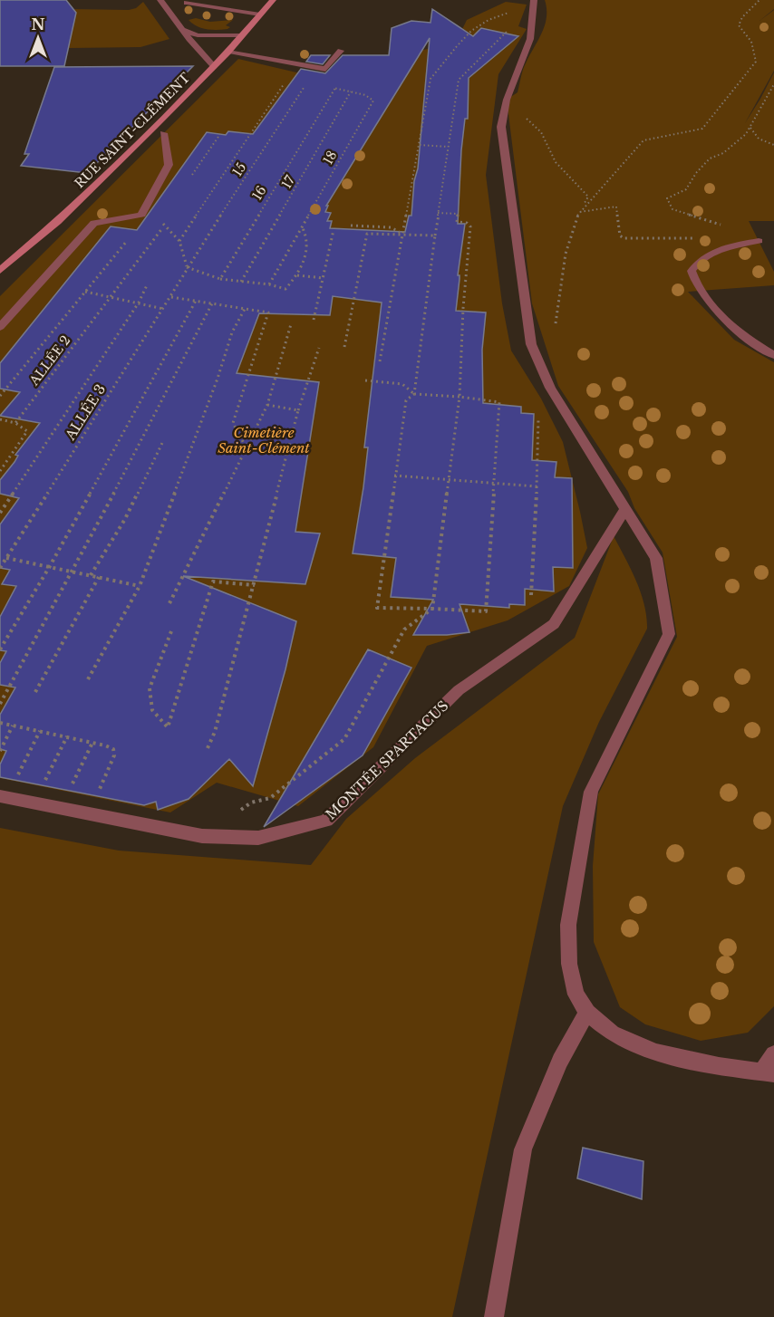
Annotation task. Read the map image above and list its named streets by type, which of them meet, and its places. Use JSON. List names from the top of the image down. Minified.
{"streets":{"main road":["RUE SAINT-CLÉMENT"],"street":["MONTÉE SPARTACUS"],"path":["18","15","17","16","ALLÉE 2","ALLÉE 3"]},"crossings":[["18","17"],["18","16"],["15","ALLÉE 3"]],"parks":["Cimetière Saint-Clément"],"north":"top"}
